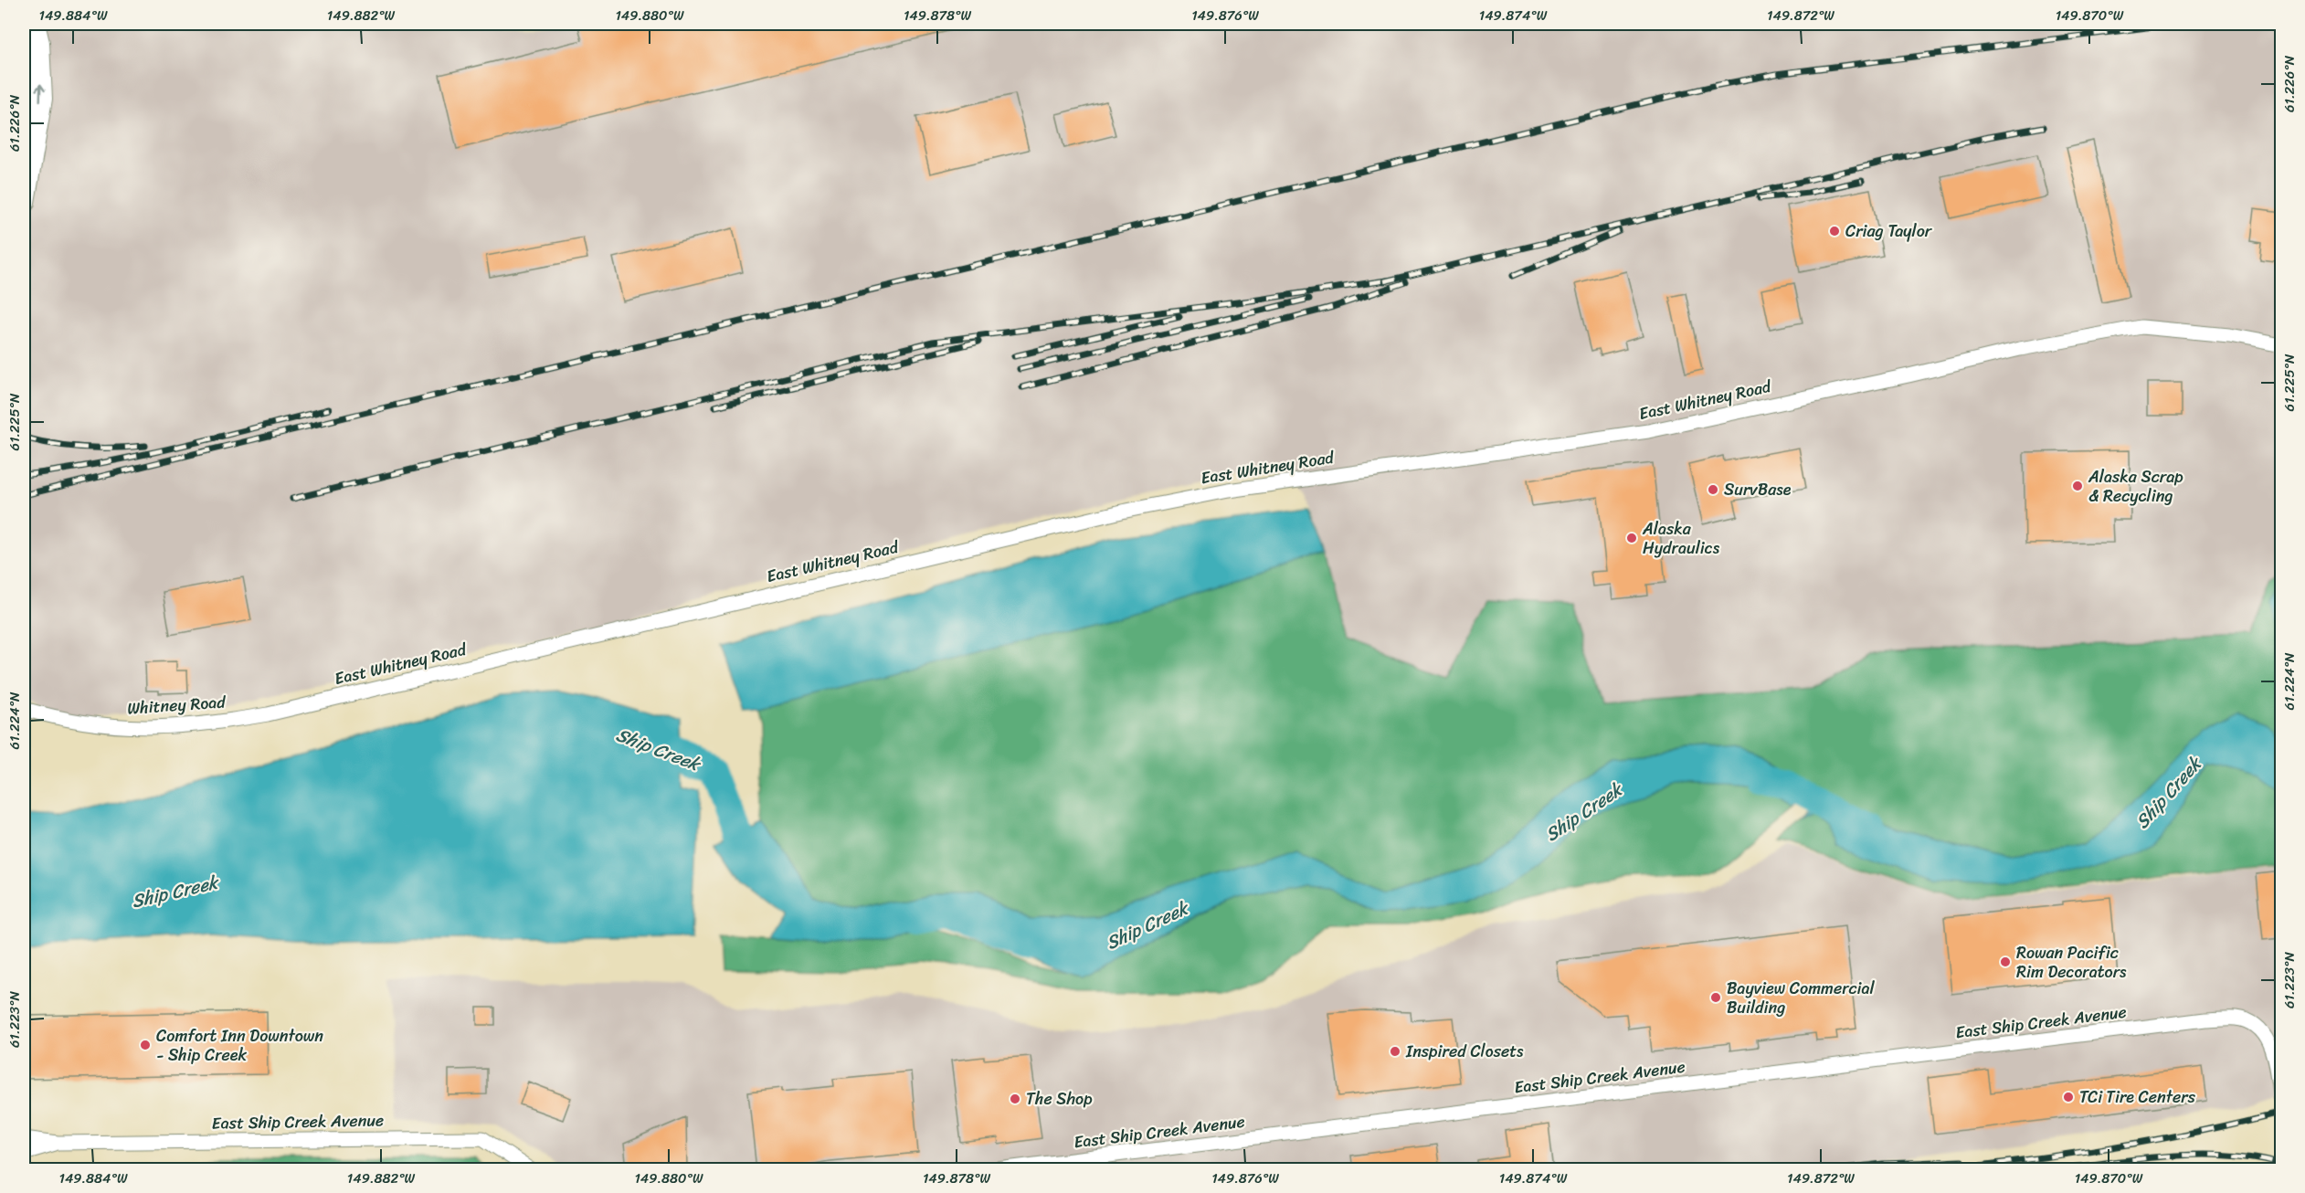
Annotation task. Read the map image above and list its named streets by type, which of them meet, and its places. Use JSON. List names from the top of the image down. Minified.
{"streets":{"street":["East Whitney Road","Whitney Road","East Ship Creek Avenue"]},"crossings":[["East Whitney Road","Whitney Road"]],"water":["Ship Creek"],"places":["Criag Taylor","Alaska Scrap & Recycling","SurvBase","Alaska Hydraulics","Rowan Pacific Rim Decorators","Bayview Commercial Building","Comfort Inn Downtown - Ship Creek","Inspired Closets","TCi Tire Centers","The Shop"],"coordinates":["149.884°W","149.882°W","149.880°W","149.878°W","149.876°W","149.874°W","149.872°W","149.870°W","61.226°N","61.225°N","61.224°N","61.223°N"]}
